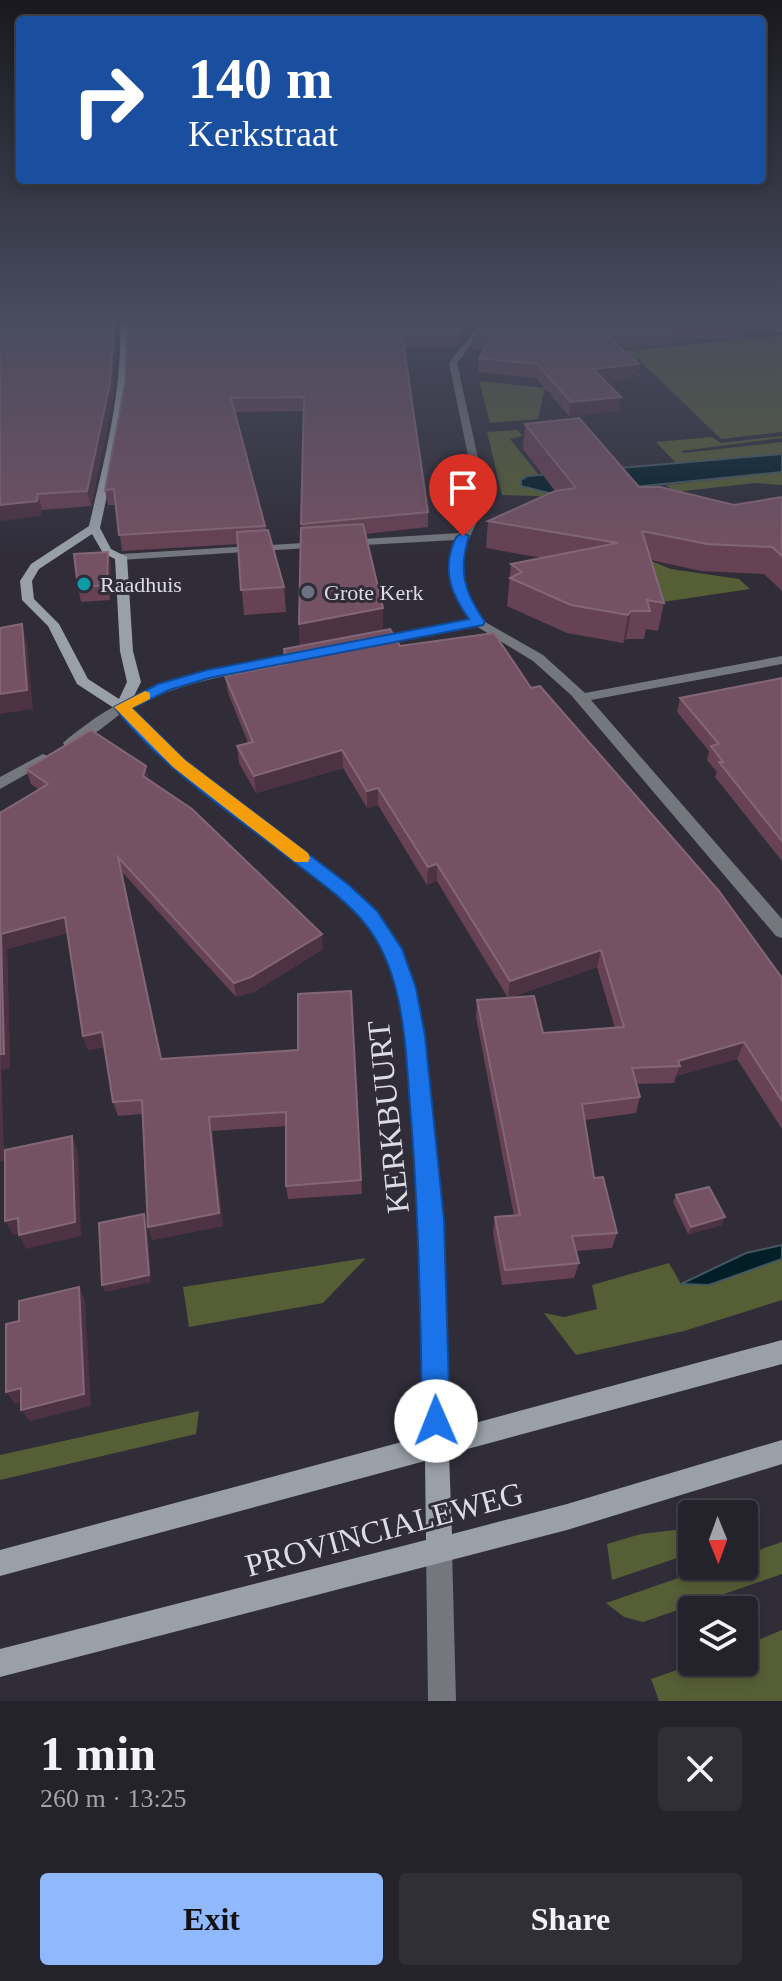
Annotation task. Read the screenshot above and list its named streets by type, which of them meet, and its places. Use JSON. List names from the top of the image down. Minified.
{"streets":{"street":["KERKBUURT","PROVINCIALEWEG"]},"crossings":[["KERKBUURT","PROVINCIALEWEG"]],"places":["Raadhuis","Grote Kerk"],"north":"bottom","page":{"turn":["140 m","Kerkstraat"],"heading":["1 min","260 m · 13:25"],"buttons":["Exit","Share"]}}
